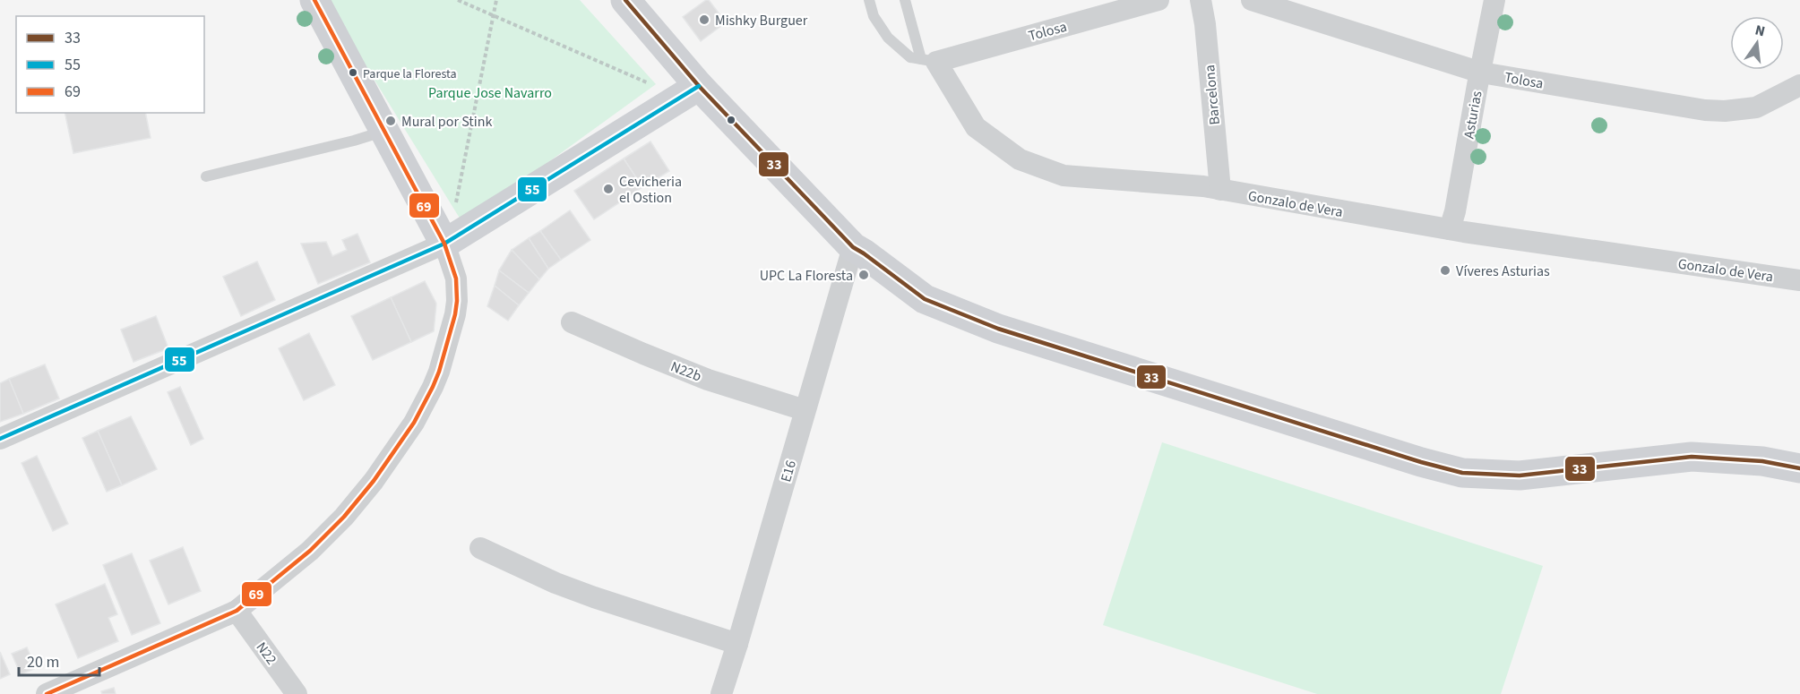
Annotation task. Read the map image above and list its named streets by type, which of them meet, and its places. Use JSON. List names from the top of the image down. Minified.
{"streets":{"street":["Tolosa","Barcelona","Asturias","Gonzalo de Vera","N22b","E16","N22"]},"crossings":[["Tolosa","Asturias"],["Tolosa","Gonzalo de Vera"],["Barcelona","Gonzalo de Vera"],["Asturias","Gonzalo de Vera"],["N22b","E16"]],"parks":["Parque Jose Navarro"],"places":["Mishky Burguer","Parque la Floresta","Mural por Stink","Cevicheria el Ostion","Víveres Asturias","UPC La Floresta"],"lines":["transit line 33","transit line 69","transit line 55"],"legend":["33","55","69"],"scale_bar":"20 m","north":"top"}
